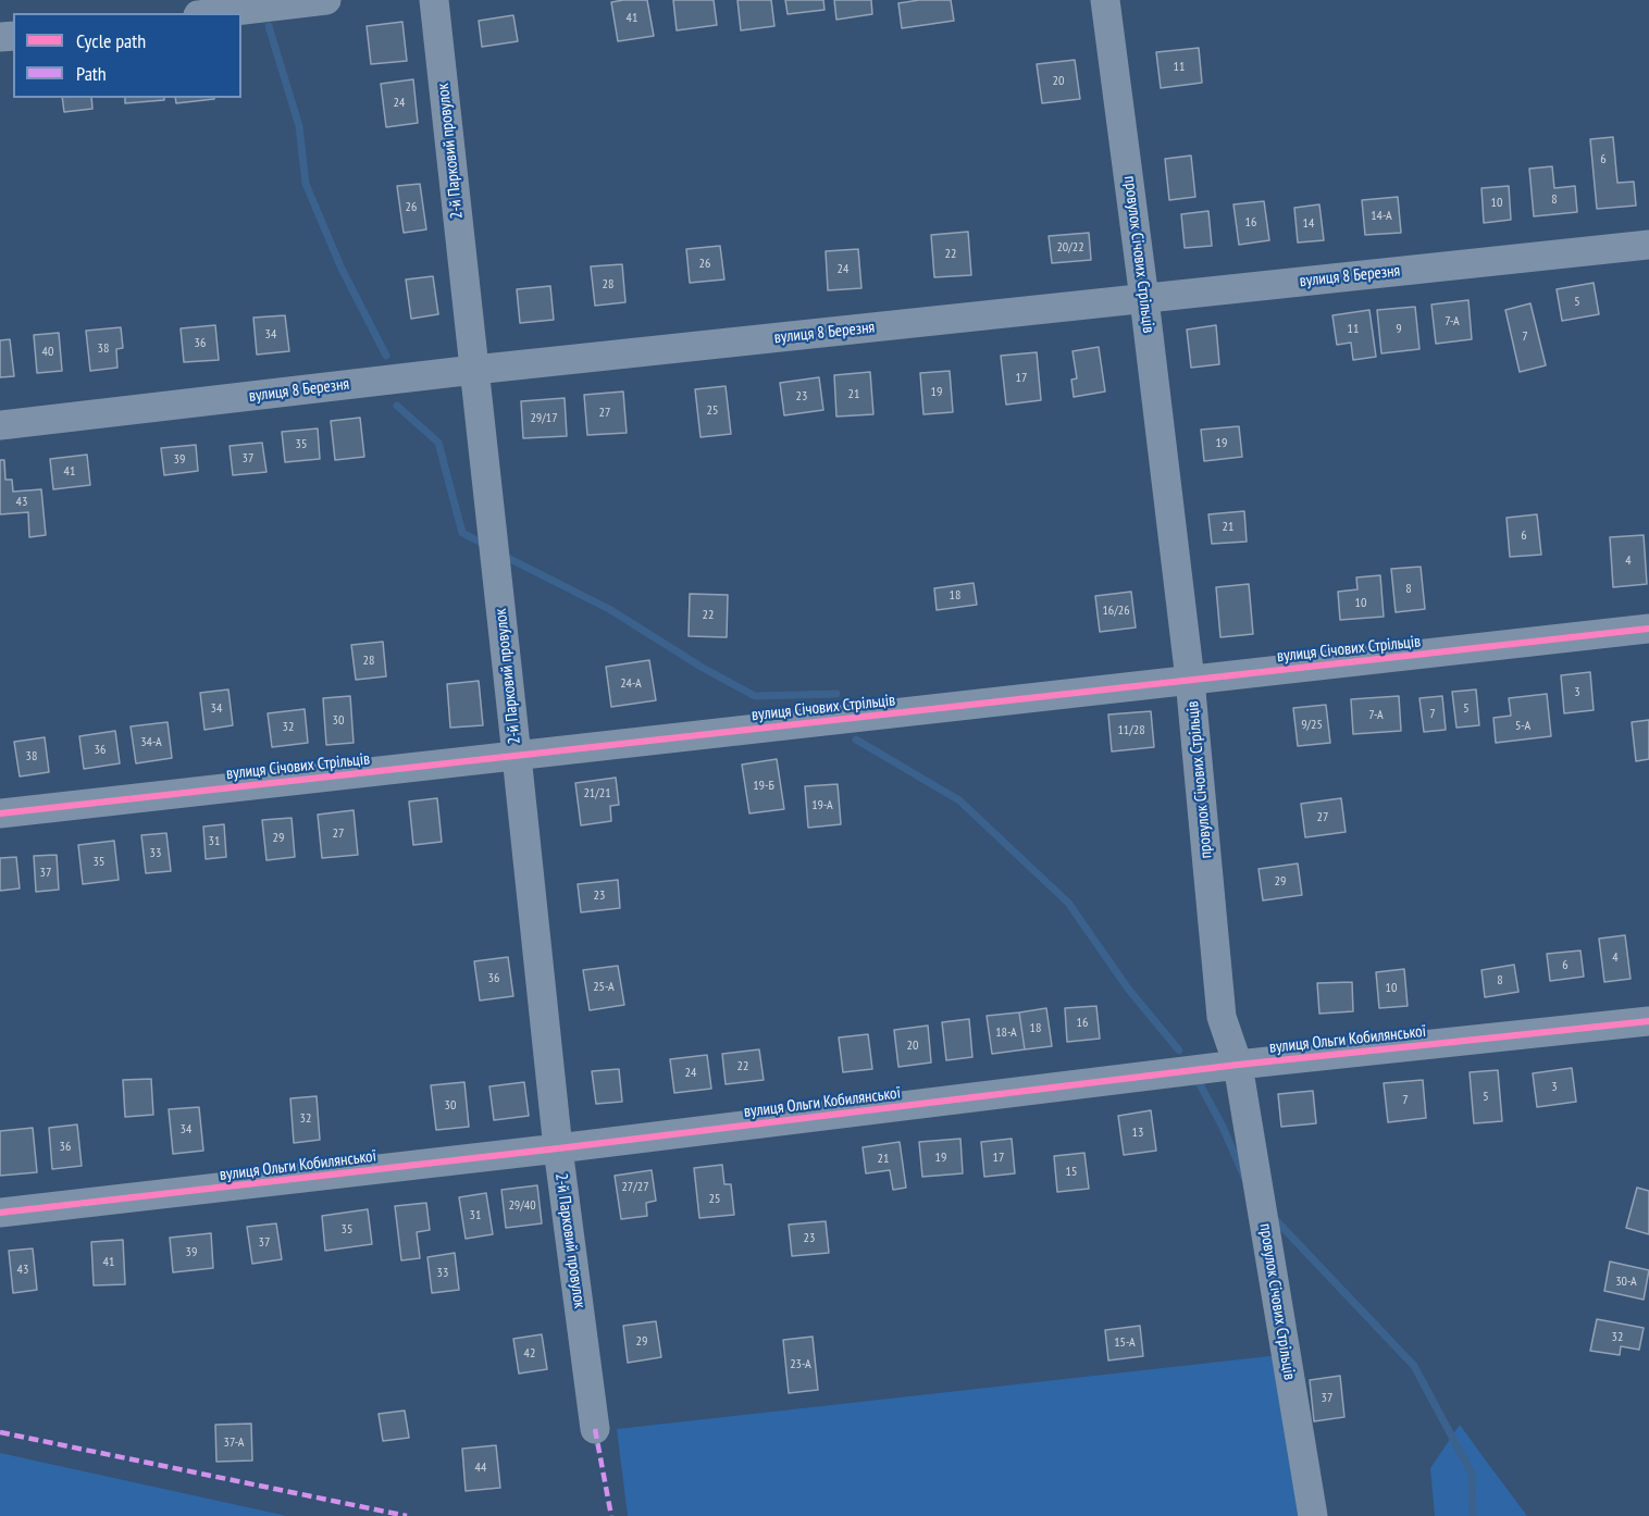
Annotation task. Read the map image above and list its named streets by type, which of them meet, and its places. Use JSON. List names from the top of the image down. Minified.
{"streets":{"street":["2-й Парковий провулок","провулок Січових Стрільців","вулиця 8 Березня","вулиця Січових Стрільців","вулиця Ольги Кобилянської"]},"crossings":[["2-й Парковий провулок","вулиця 8 Березня"],["2-й Парковий провулок","вулиця Січових Стрільців"],["2-й Парковий провулок","вулиця Ольги Кобилянської"],["провулок Січових Стрільців","вулиця 8 Березня"],["провулок Січових Стрільців","вулиця Січових Стрільців"],["провулок Січових Стрільців","вулиця Ольги Кобилянської"]],"house_numbers":["41","11","20","24","6","8","10","26","14-А","16","14","20/22","22","26","24","28","5","7-А","11","9","34","7","36","38","40","17","19","21","23","25","27","29/17","19","35","37","39","41","43","21","6","4","8","18","10","16/26","22","28","24-А","3","34","5","7","7-А","30","9/25","5-А","32","11/28","34-А","36","38","19-Б","21/21","19-А","27","27","29","31","33","35","37","29","23","4","6","36","8","25-А","10","16","18","18-А","20","22","24","3","5","7","30","32","34","13","36","19","17","21","15","27/27","25","29/40","31","35","23","37","39","41","43","33","30-А","32","29","15-А","42","23-А","37","37-А","44"],"legend":["Cycle path","Path"]}
